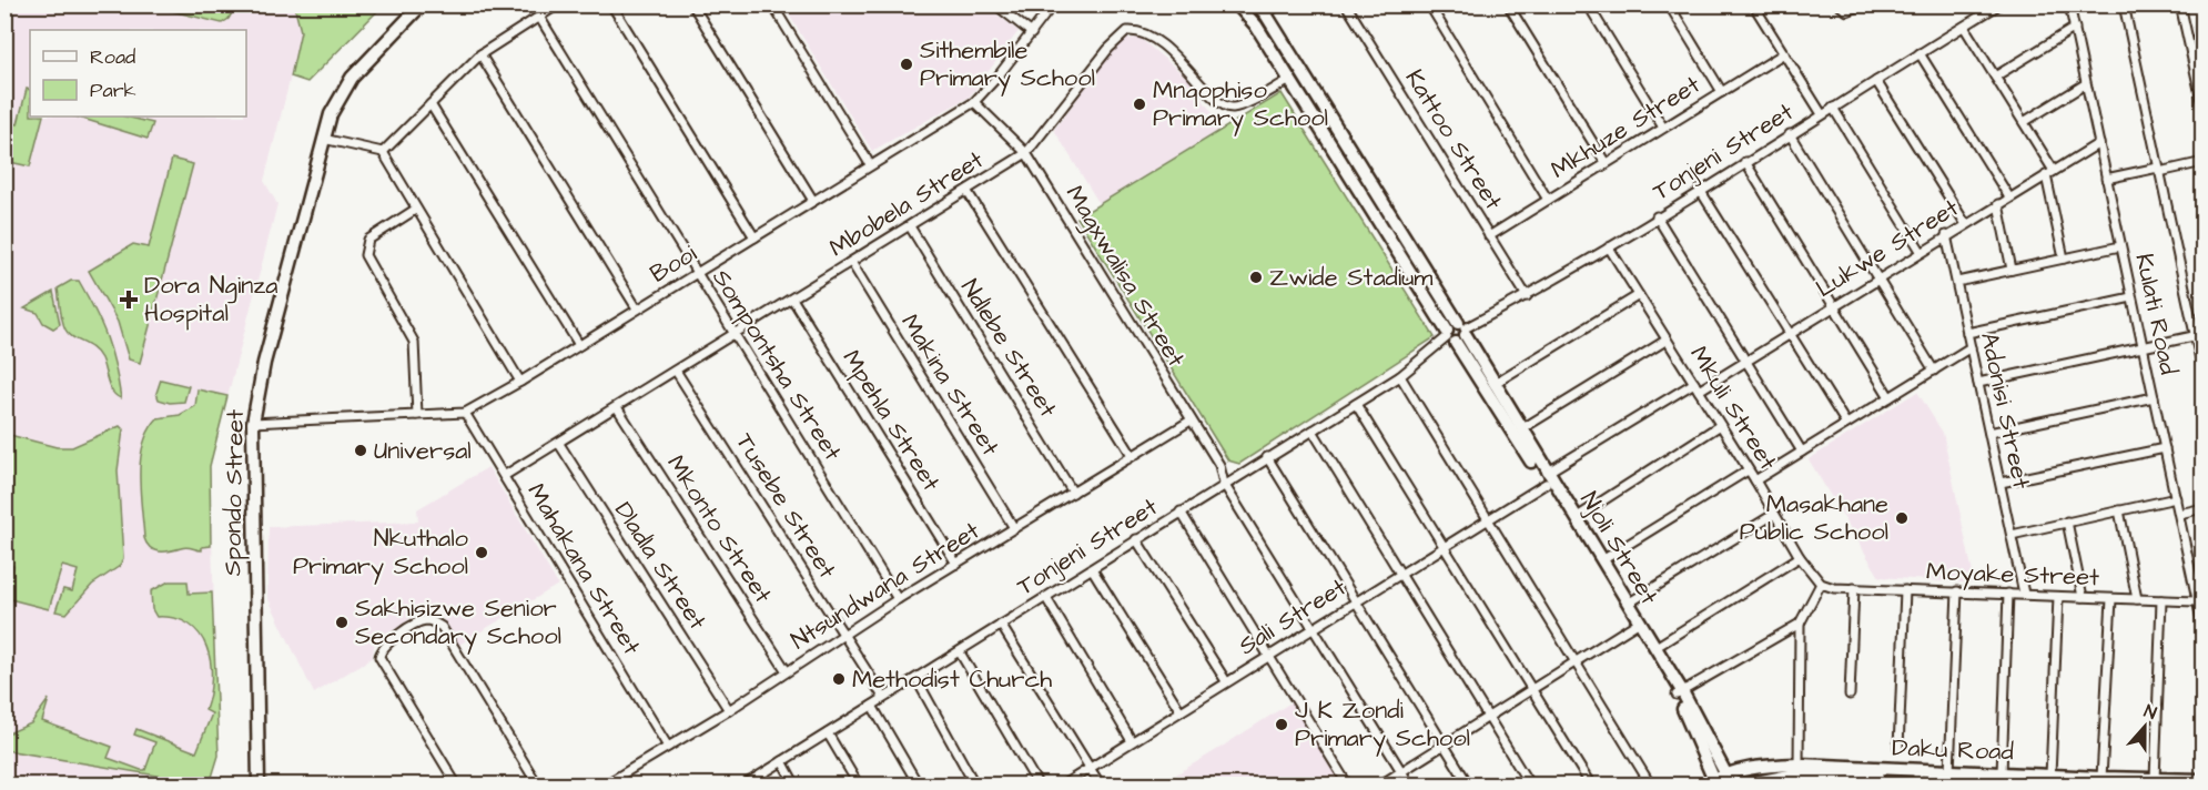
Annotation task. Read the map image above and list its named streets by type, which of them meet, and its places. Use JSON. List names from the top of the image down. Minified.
{"streets":{"main road":["Spondo Street","Njoli Street","Daku Road"],"street":["Mkhuze Street","Kattoo Street","Tonjeni Street","Mbobela Street","Lukwe Street","Booi","Magxwalisa Street","Kulati Road","Ndlebe Street","Sompontsha Street","Makina Street","Mkuli Street","Adonisi Street","Mpehla Street","Tusebe Street","Mkonto Street","Dladla Street","Mahakana Street","Moyake Street","Ntsundwana Street","Sali Street"]},"crossings":[["Mkhuze Street","Kattoo Street"],["Kattoo Street","Tonjeni Street"],["Tonjeni Street","Magxwalisa Street"],["Tonjeni Street","Mkuli Street"],["Tonjeni Street","Tusebe Street"],["Tonjeni Street","Njoli Street"],["Mbobela Street","Magxwalisa Street"],["Mbobela Street","Ndlebe Street"],["Mbobela Street","Sompontsha Street"],["Mbobela Street","Makina Street"],["Mbobela Street","Mpehla Street"],["Mbobela Street","Tusebe Street"],["Mbobela Street","Mkonto Street"],["Mbobela Street","Njoli Street"],["Mbobela Street","Dladla Street"],["Mbobela Street","Mahakana Street"],["Lukwe Street","Kulati Road"],["Lukwe Street","Mkuli Street"],["Lukwe Street","Adonisi Street"],["Lukwe Street","Njoli Street"],["Lukwe Street","Sali Street"],["Booi","Magxwalisa Street"],["Booi","Sompontsha Street"],["Booi","Spondo Street"],["Booi","Mahakana Street"],["Magxwalisa Street","Ntsundwana Street"],["Magxwalisa Street","Sali Street"],["Kulati Road","Moyake Street"],["Ndlebe Street","Ntsundwana Street"],["Sompontsha Street","Ntsundwana Street"],["Makina Street","Ntsundwana Street"],["Mkuli Street","Moyake Street"],["Adonisi Street","Moyake Street"],["Mpehla Street","Ntsundwana Street"],["Tusebe Street","Ntsundwana Street"],["Mkonto Street","Ntsundwana Street"],["Njoli Street","Sali Street"],["Njoli Street","Daku Road"],["Dladla Street","Ntsundwana Street"],["Mahakana Street","Ntsundwana Street"]],"places":{"other":["Sithembile Primary School","Mnqophiso Primary School","Zwide Stadium","Universal","Masakhane Public School","Nkuthalo Primary School","Sakhisizwe Senior Secondary School","Methodist Church","J K Zondi Primary School"],"health":["Dora Nginza Hospital"]},"legend":["Road","Park"],"north":"top"}
